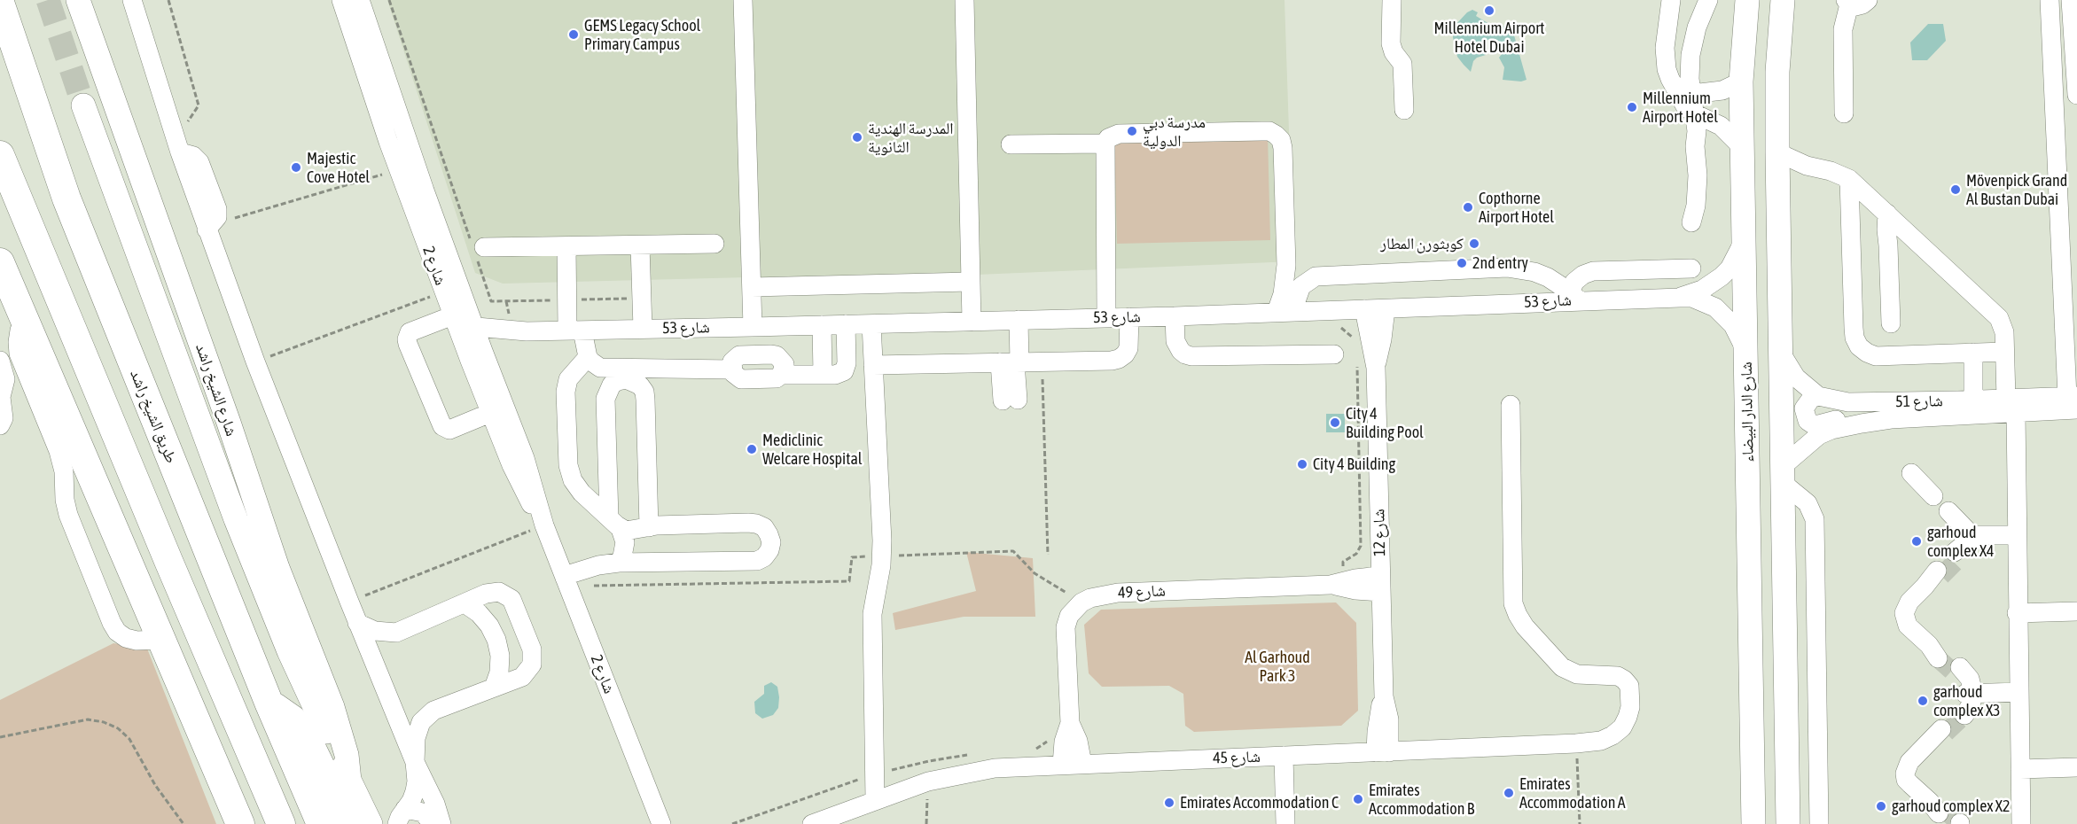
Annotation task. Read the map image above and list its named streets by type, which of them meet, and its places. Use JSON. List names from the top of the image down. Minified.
{"streets":{"highway":["طريق الشيخ راشد"],"main road":["شارع الشيخ راشد","شارع الدار البيضاء"],"street":["شارع 2","شارع 53","شارع 51","شارع 12","شارع 49","شارع 45"]},"crossings":[["شارع 2","شارع 53"],["شارع 53","شارع الدار البيضاء"],["شارع 53","شارع 12"],["شارع 12","شارع 49"],["شارع 12","شارع 45"]],"parks":["Al Garhoud Park 3"],"places":["Millennium Airport Hotel Dubai","GEMS Legacy School Primary Campus","Millennium Airport Hotel","مدرسة دبي الدولية","المدرسة الهندية الثانوية","Majestic Cove Hotel","Mövenpick Grand Al Bustan Dubai","Copthorne Airport Hotel","كوبثورن المطار","2nd entry","City 4 Building Pool","Mediclinic Welcare Hospital","City 4 Building","garhoud complex X4","garhoud complex X3","Emirates Accommodation A","Emirates Accommodation B","Emirates Accommodation C","garhoud complex X2"]}
